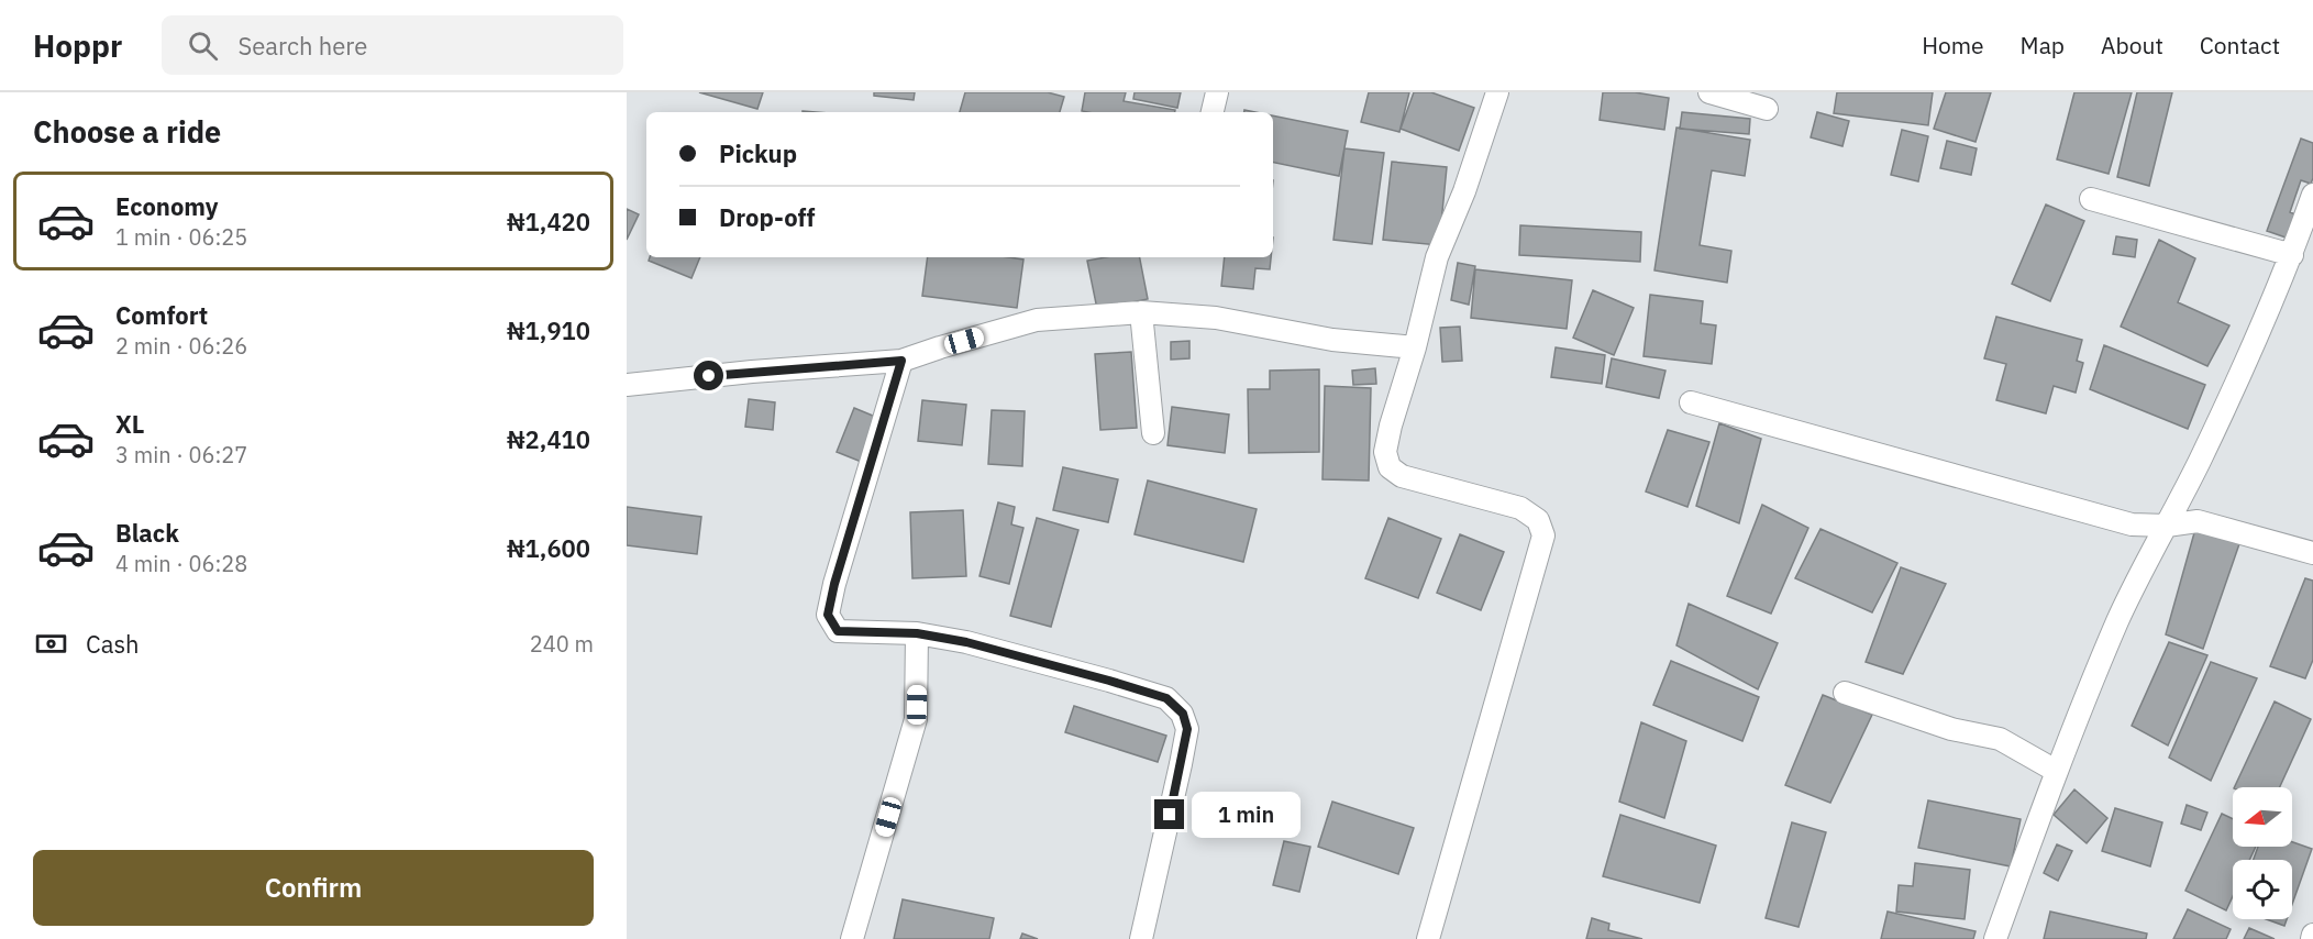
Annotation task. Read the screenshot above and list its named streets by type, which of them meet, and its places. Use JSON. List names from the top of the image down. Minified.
{"north":"left","page":{"header":"Hoppr","search":"Search here","nav":["Home","Map","About","Contact"],"heading":"Choose a ride","banner":["Pickup","Drop-off"],"list":[{"name":"Economy","note":"1 min · 06:25","value":"₦1,420"},{"name":"Comfort","note":"2 min · 06:26","value":"₦1,910"},{"name":"XL","note":"3 min · 06:27","value":"₦2,410"},{"name":"Black","note":"4 min · 06:28","value":"₦1,600"}],"pay":["Cash","240 m"],"bubble":"1 min","buttons":"Confirm"}}
